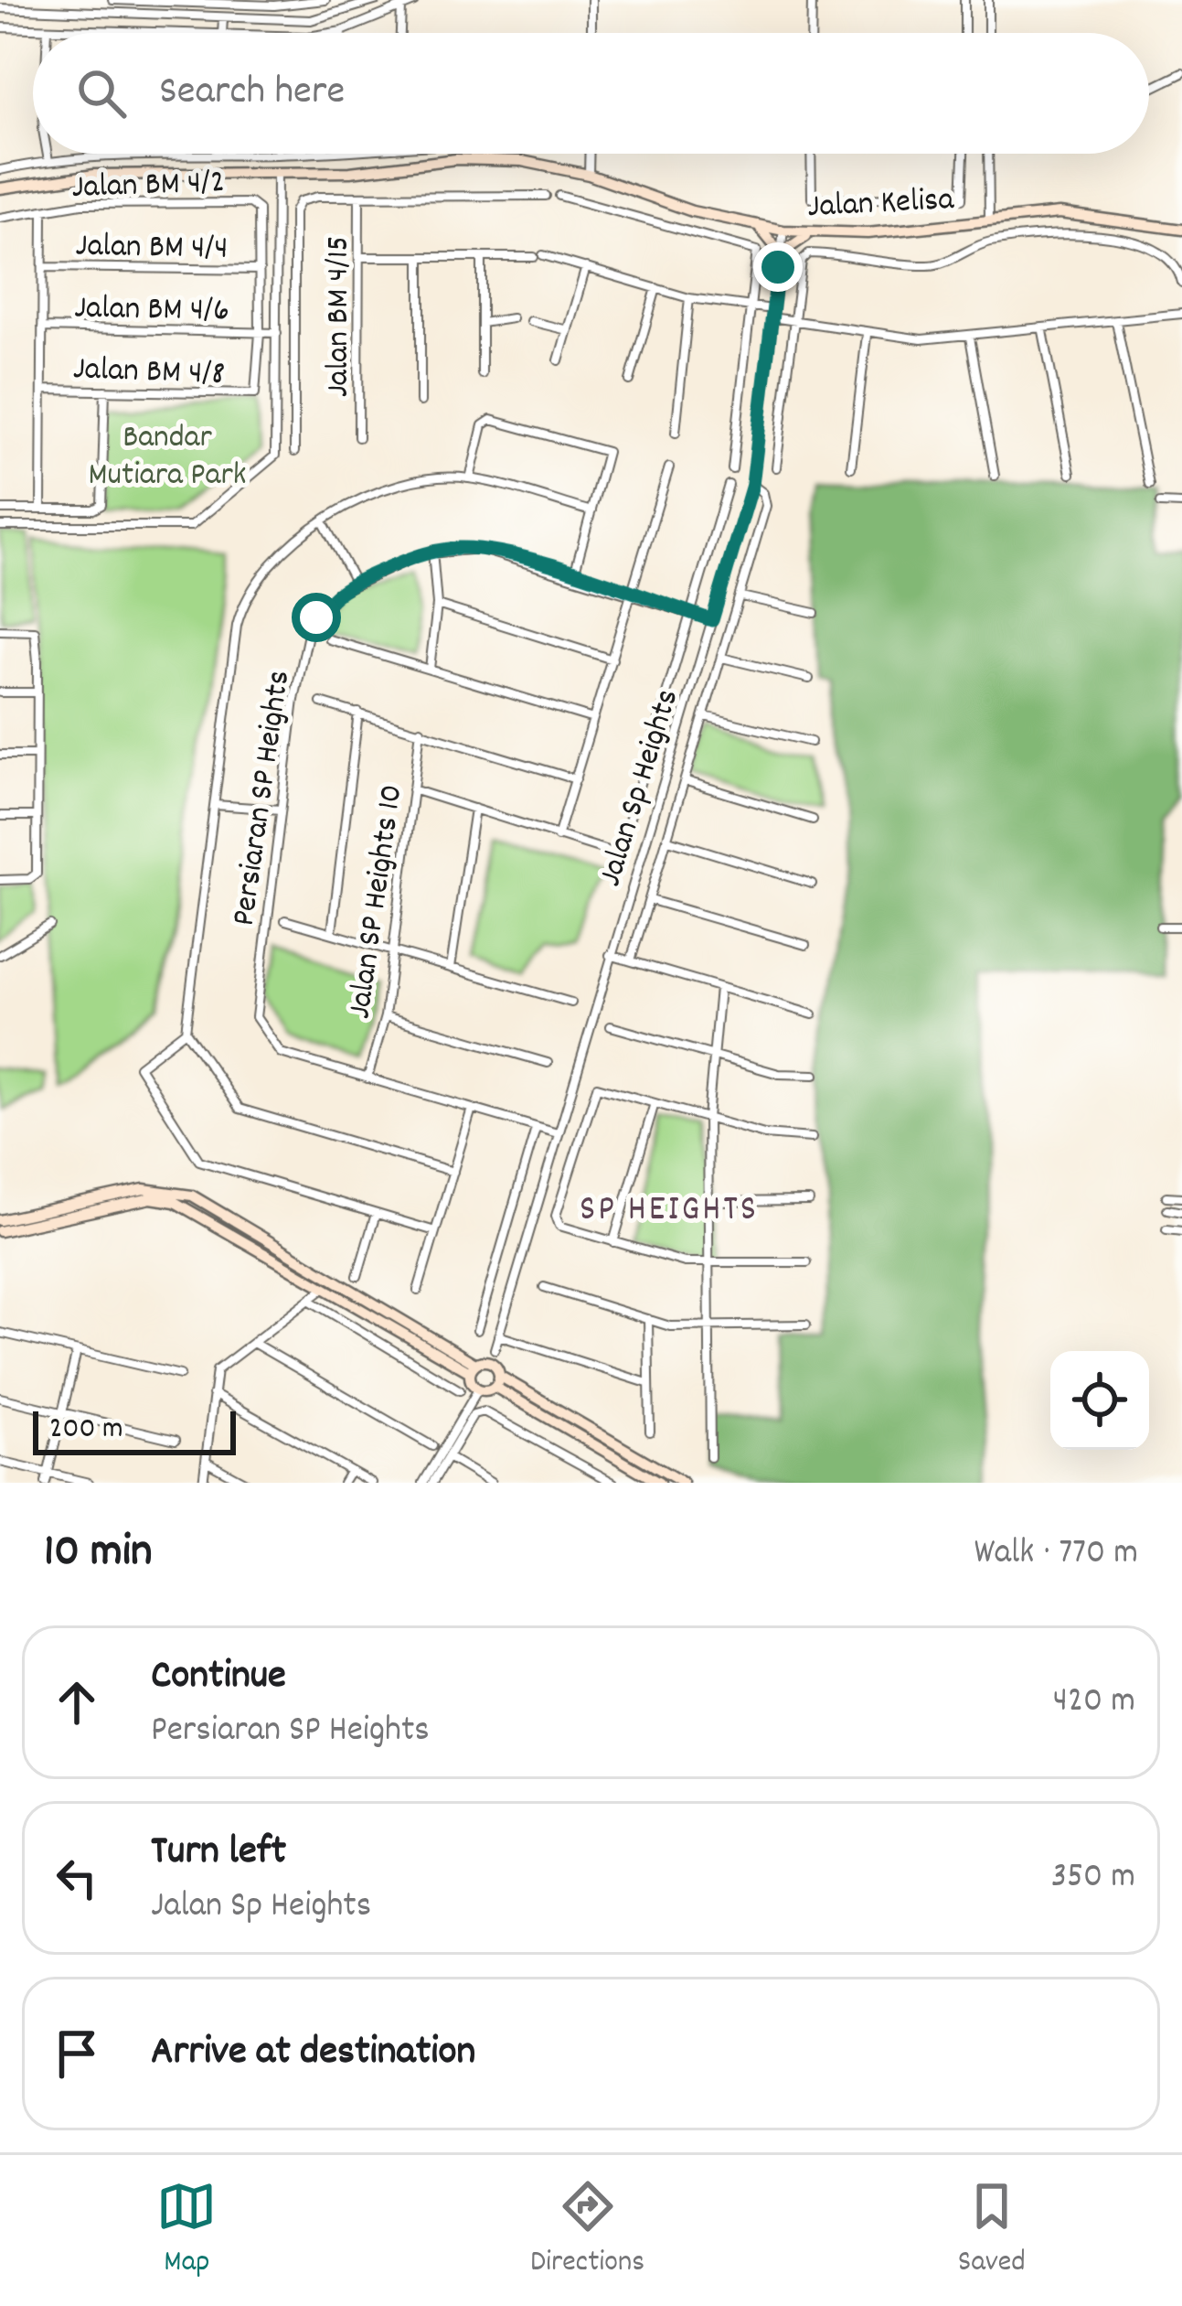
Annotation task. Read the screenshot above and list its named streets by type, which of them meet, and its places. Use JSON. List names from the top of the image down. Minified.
{"streets":{"street":["Jalan BM 4/2","Jalan Kelisa","Jalan BM 4/4","Jalan BM 4/6","Jalan BM 4/15","Jalan BM 4/8","Jalan Sp Heights","Persiaran SP Heights","Jalan SP Heights 10"]},"crossings":[["Jalan BM 4/2","Jalan BM 4/4"],["Jalan Kelisa","Jalan Sp Heights"],["Jalan BM 4/6","Jalan BM 4/8"],["Jalan Sp Heights","Persiaran SP Heights"],["Persiaran SP Heights","Jalan SP Heights 10"]],"districts":["SP HEIGHTS"],"parks":["Bandar Mutiara Park"],"scale_bar":"200 m","page":{"search":"Search here","scale":"200 m","heading":["10 min","Walk · 770 m"],"list":[["Continue","Persiaran SP Heights","420 m"],["Turn left","Jalan Sp Heights","350 m"],"Arrive at destination"],"nav":["Map","Directions","Saved"]}}
